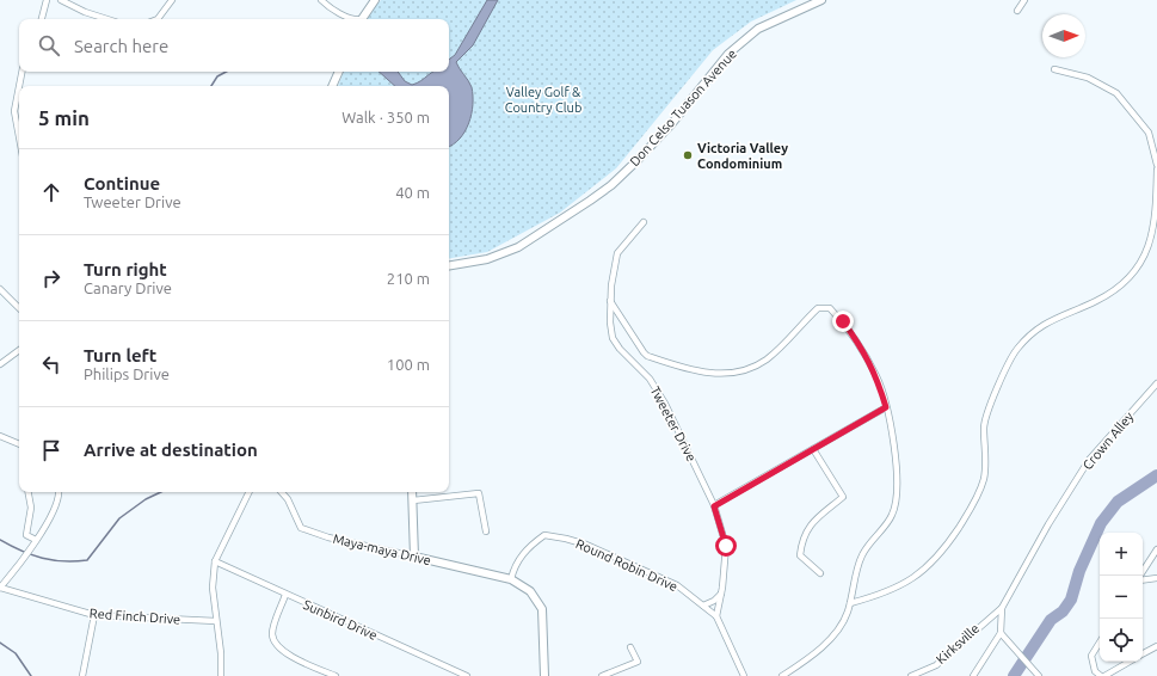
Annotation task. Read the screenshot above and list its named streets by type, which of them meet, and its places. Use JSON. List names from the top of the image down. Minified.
{"streets":{"street":["Don Celso Tuason Avenue","Tweeter Drive","Crown Alley","Maya-maya Drive","Round Robin Drive","Red Finch Drive","Sunbird Drive","Kirksville"]},"crossings":[["Tweeter Drive","Round Robin Drive"],["Crown Alley","Kirksville"],["Maya-maya Drive","Round Robin Drive"]],"parks":["Valley Golf & Country Club"],"places":["Victoria Valley Condominium"],"north":"right","page":{"search":"Search here","heading":["5 min","Walk · 350 m"],"list":[["Continue","Tweeter Drive","40 m"],["Turn right","Canary Drive","210 m"],["Turn left","Philips Drive","100 m"],"Arrive at destination"],"map_buttons":["+","−"]}}
